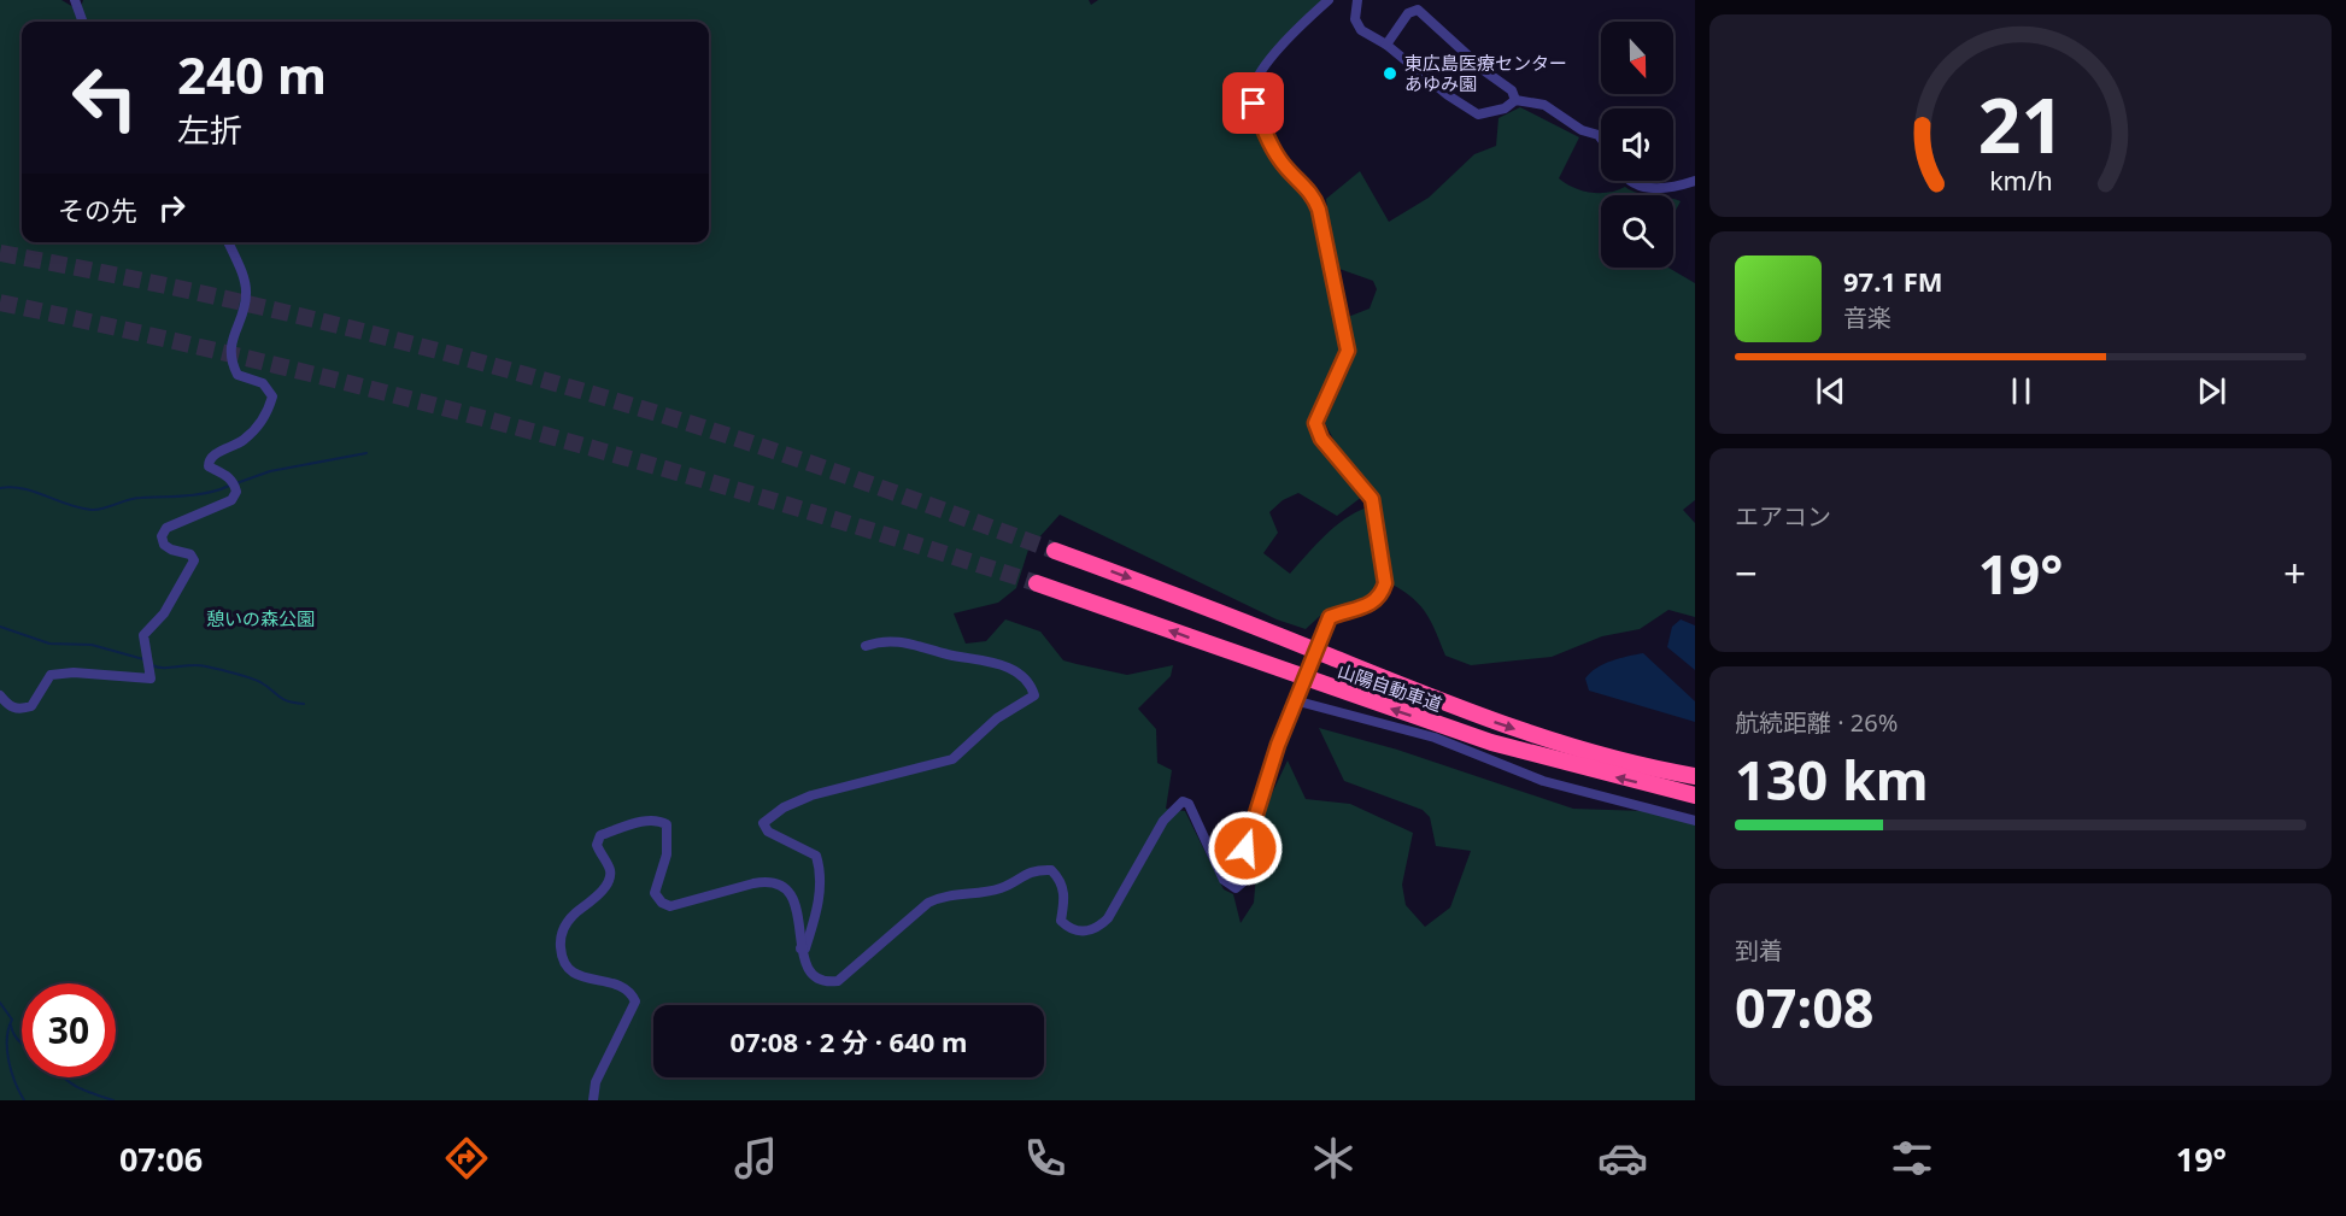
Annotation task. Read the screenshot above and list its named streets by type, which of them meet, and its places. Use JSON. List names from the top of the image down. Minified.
{"streets":{"highway":["山陽自動車道"]},"parks":["憩いの森公園"],"places":["東広島医療センター あゆみ園"],"north":"bottom","page":{"turn":["240 m","左折"],"then":"その先","song":["97.1 FM","音楽"],"tile":["エアコン",["航続距離 · 26%","130 km"],["到着","07:08"]],"heat":["−","19°","+"],"limit":"30","trip":"07:08 · 2 分 · 640 m","tabs":["07:06","19°"],"gauge":["21","km/h"]}}
